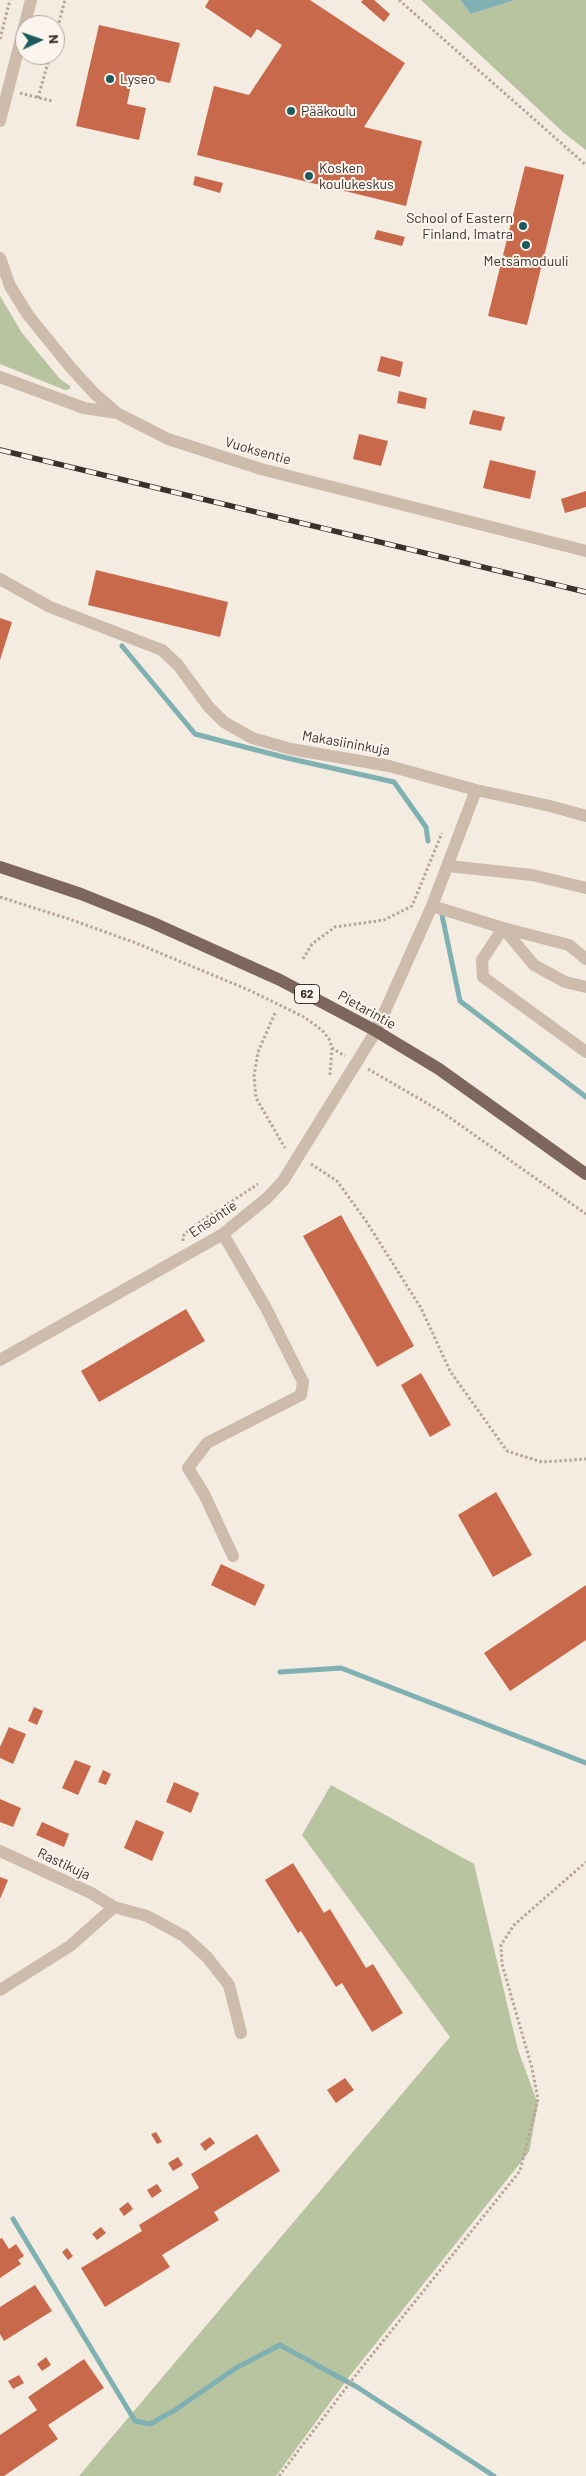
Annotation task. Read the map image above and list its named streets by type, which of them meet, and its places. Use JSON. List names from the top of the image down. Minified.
{"streets":{"main road":["62","Pietarintie"],"street":["Vuoksentie","Makasiininkuja","Ensontie","Rastikuja"]},"crossings":[["Pietarintie","Ensontie"]],"places":["Lyseo","Pääkoulu","Kosken koulukeskus","School of Eastern Finland, Imatra","Metsämoduuli"],"north":"right"}
